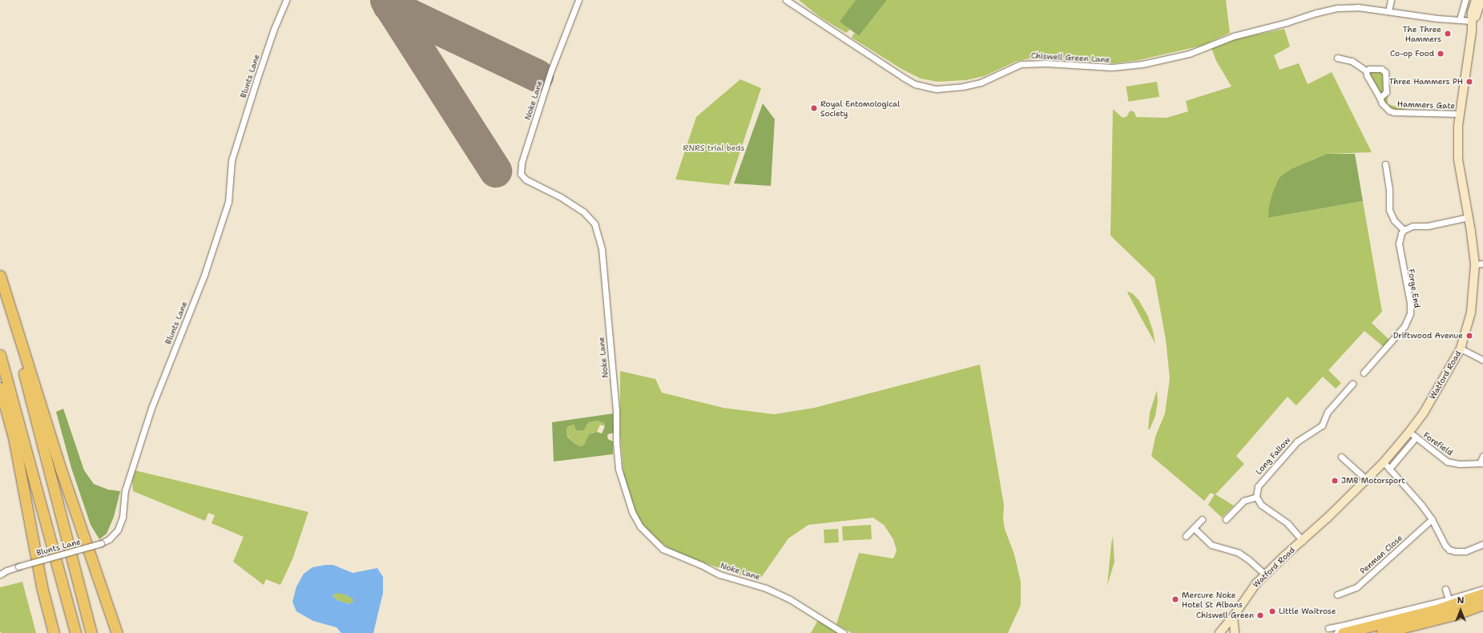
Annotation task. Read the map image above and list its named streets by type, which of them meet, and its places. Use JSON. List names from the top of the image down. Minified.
{"streets":{"main road":["Watford Road"],"street":["Chiswell Green Lane","Blunts Lane","Noke Lane","Hammers Gate","Forge End","Forefield","Long Fallow","Penman Close"]},"crossings":[["Chiswell Green Lane","Watford Road"],["Hammers Gate","Watford Road"],["Watford Road","Forefield"]],"parks":["RNRS trial beds"],"places":["The Three Hammers","Co-op Food","Three Hammers PH","Royal Entomological Society","Driftwood Avenue","JMB Motorsport","Mercure Noke Hotel St Albans","Little Waitrose","Chiswell Green"],"north":"top"}
